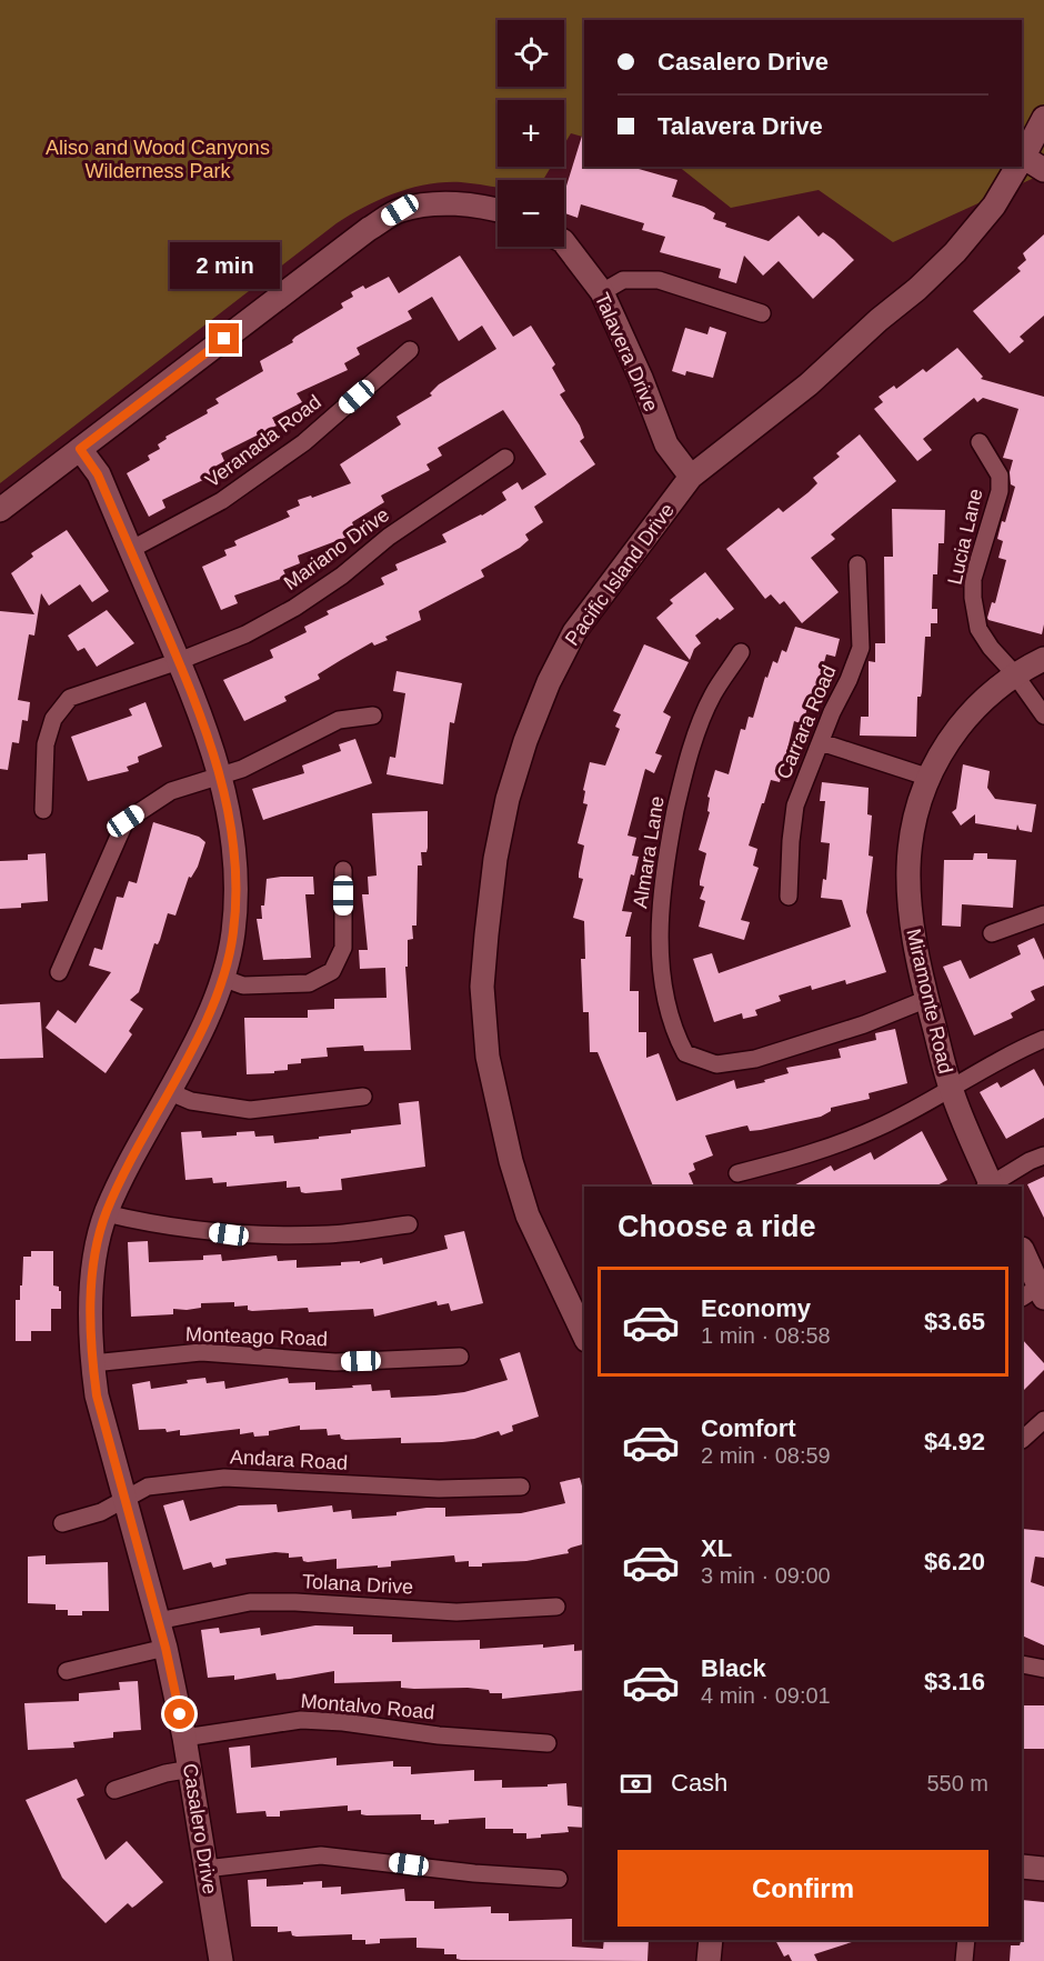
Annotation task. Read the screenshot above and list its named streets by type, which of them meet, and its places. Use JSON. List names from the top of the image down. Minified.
{"streets":{"street":["Talavera Drive","Veranada Road","Lucia Lane","Mariano Drive","Pacific Island Drive","Carrara Road","Almara Lane","Miramonte Road","Monteago Road","Andara Road","Tolana Drive","Montalvo Road","Casalero Drive"]},"crossings":[["Talavera Drive","Pacific Island Drive"],["Veranada Road","Casalero Drive"],["Lucia Lane","Miramonte Road"],["Mariano Drive","Casalero Drive"],["Almara Lane","Miramonte Road"],["Monteago Road","Casalero Drive"],["Andara Road","Casalero Drive"],["Tolana Drive","Casalero Drive"],["Montalvo Road","Casalero Drive"]],"parks":["Aliso and Wood Canyons Wilderness Park"],"page":{"map_buttons":["+","−"],"banner":["Casalero Drive","Talavera Drive"],"bubble":"2 min","heading":"Choose a ride","list":[{"name":"Economy","note":"1 min · 08:58","value":"$3.65"},{"name":"Comfort","note":"2 min · 08:59","value":"$4.92"},{"name":"XL","note":"3 min · 09:00","value":"$6.20"},{"name":"Black","note":"4 min · 09:01","value":"$3.16"}],"pay":["Cash","550 m"],"buttons":"Confirm"}}
